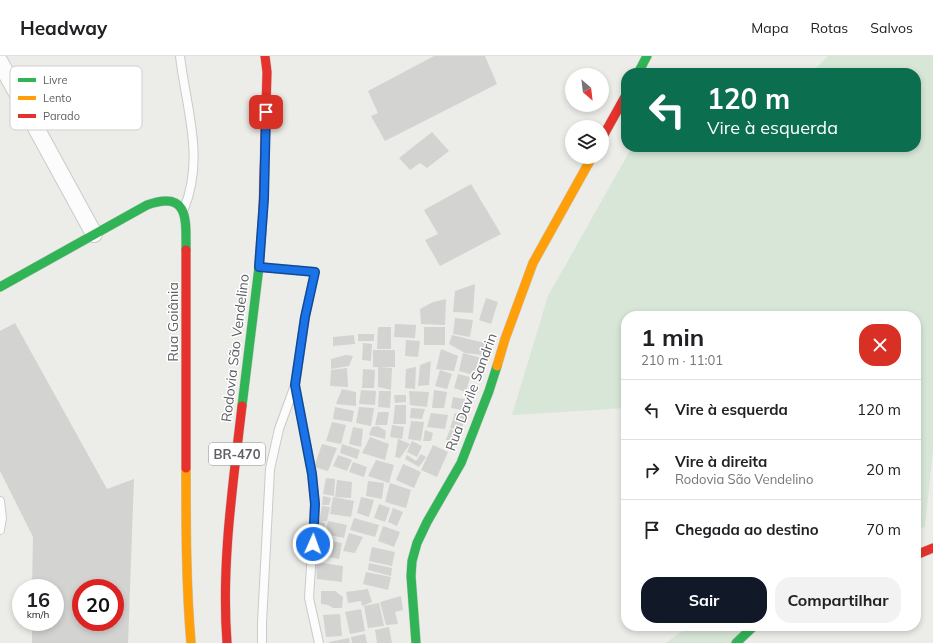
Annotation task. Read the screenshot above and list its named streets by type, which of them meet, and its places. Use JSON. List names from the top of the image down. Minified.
{"streets":{"main road":["Rua Goiânia","Rodovia São Vendelino","Rua Davile Sandrin","BR-470"]},"legend":["Livre","Lento","Parado"],"north":"bottom right","page":{"header":"Headway","nav":["Mapa","Rotas","Salvos"],"turn":["120 m","Vire à esquerda"],"heading":["1 min","210 m · 11:01"],"list":[{"name":"Vire à esquerda","value":"120 m"},{"name":"Vire à direita","note":"Rodovia São Vendelino","value":"20 m"},{"name":"Chegada ao destino","value":"70 m"}],"buttons":["Sair","Compartilhar"],"speed":"16 km/h","limit":"20"}}
